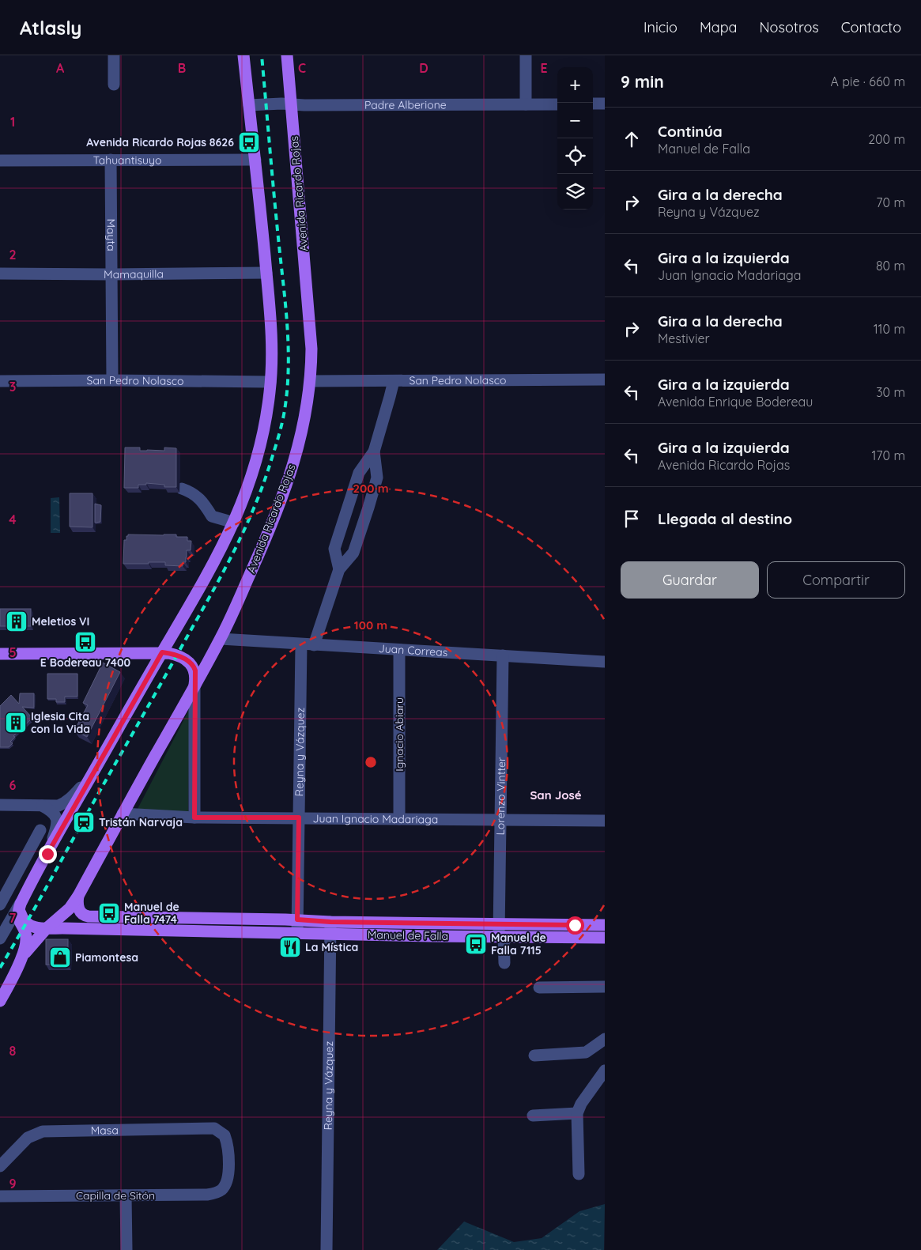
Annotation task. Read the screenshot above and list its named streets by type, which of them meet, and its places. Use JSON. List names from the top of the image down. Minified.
{"streets":{"main road":["Avenida Ricardo Rojas","Manuel de Falla"],"street":["Padre Alberione","Tahuantisuyo","Mayta","Mamaquilla","San Pedro Nolasco","Juan Correas","Ignacio Abiaru","Reyna y Vázquez","Lorenzo Vintter","Juan Ignacio Madariaga","Masa","Capilla de Sitón"]},"crossings":[["Padre Alberione","Avenida Ricardo Rojas"],["Tahuantisuyo","Avenida Ricardo Rojas"],["Tahuantisuyo","Mayta"],["Avenida Ricardo Rojas","Mamaquilla"],["Avenida Ricardo Rojas","San Pedro Nolasco"],["Avenida Ricardo Rojas","Juan Correas"],["Avenida Ricardo Rojas","Juan Ignacio Madariaga"],["Avenida Ricardo Rojas","Manuel de Falla"],["Mayta","Mamaquilla"],["Mayta","San Pedro Nolasco"],["Juan Correas","Ignacio Abiaru"],["Juan Correas","Reyna y Vázquez"],["Juan Correas","Lorenzo Vintter"],["Ignacio Abiaru","Juan Ignacio Madariaga"],["Reyna y Vázquez","Juan Ignacio Madariaga"],["Reyna y Vázquez","Manuel de Falla"],["Lorenzo Vintter","Juan Ignacio Madariaga"],["Lorenzo Vintter","Manuel de Falla"],["Masa","Capilla de Sitón"]],"districts":["San José"],"places":{"bus stop":["Avenida Ricardo Rojas 8626","E Bodereau 7400","Manuel de Falla 7474","Manuel de Falla 7115"],"building":["Meletios VI","Iglesia Cita con la Vida"],"station":["Tristán Narvaja"],"restaurant":["La Mística"],"shop":["Piamontesa"]},"page":{"header":"Atlasly","nav":["Inicio","Mapa","Nosotros","Contacto"],"heading":["9 min","A pie · 660 m"],"map_buttons":["+","−"],"list":[["Continúa","Manuel de Falla","200 m"],["Gira a la derecha","Reyna y Vázquez","70 m"],["Gira a la izquierda","Juan Ignacio Madariaga","80 m"],["Gira a la derecha","Mestivier","110 m"],["Gira a la izquierda","Avenida Enrique Bodereau","30 m"],["Gira a la izquierda","Avenida Ricardo Rojas","170 m"],"Llegada al destino"],"buttons":["Guardar","Compartir"]},"grid":{"columns":["A","B","C","D","E"],"rows":["1","2","3","4","5","6","7","8","9"]},"rings":["200 m","100 m"]}
